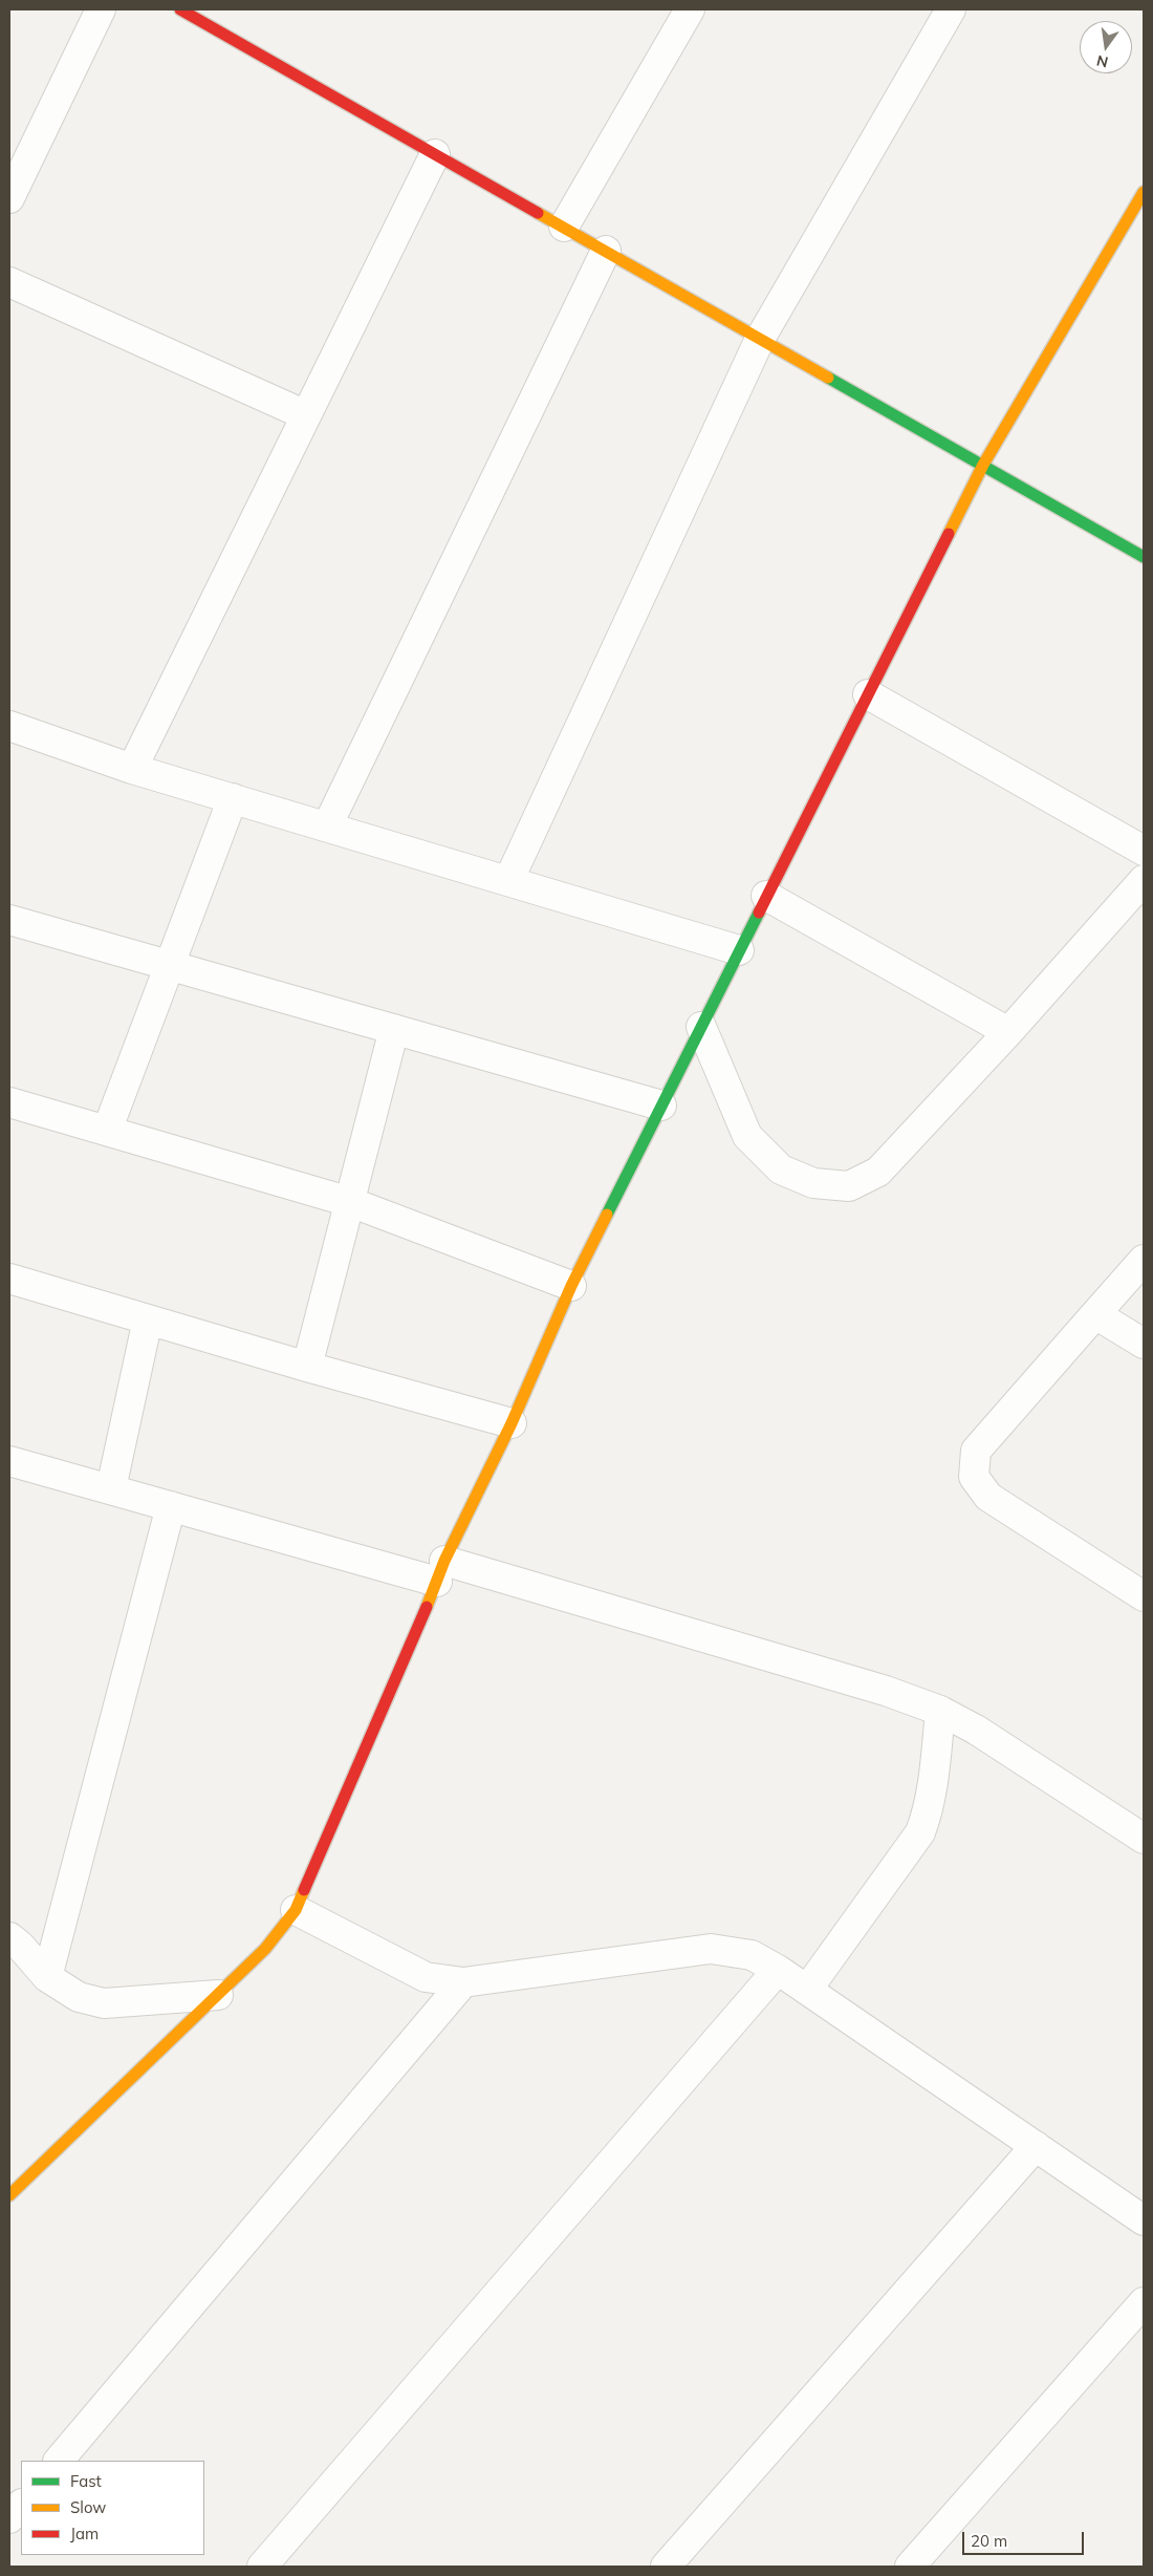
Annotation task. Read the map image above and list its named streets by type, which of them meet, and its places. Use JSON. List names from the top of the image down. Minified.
{"legend":["Fast","Slow","Jam"],"scale_bar":"20 m","north":"bottom"}
